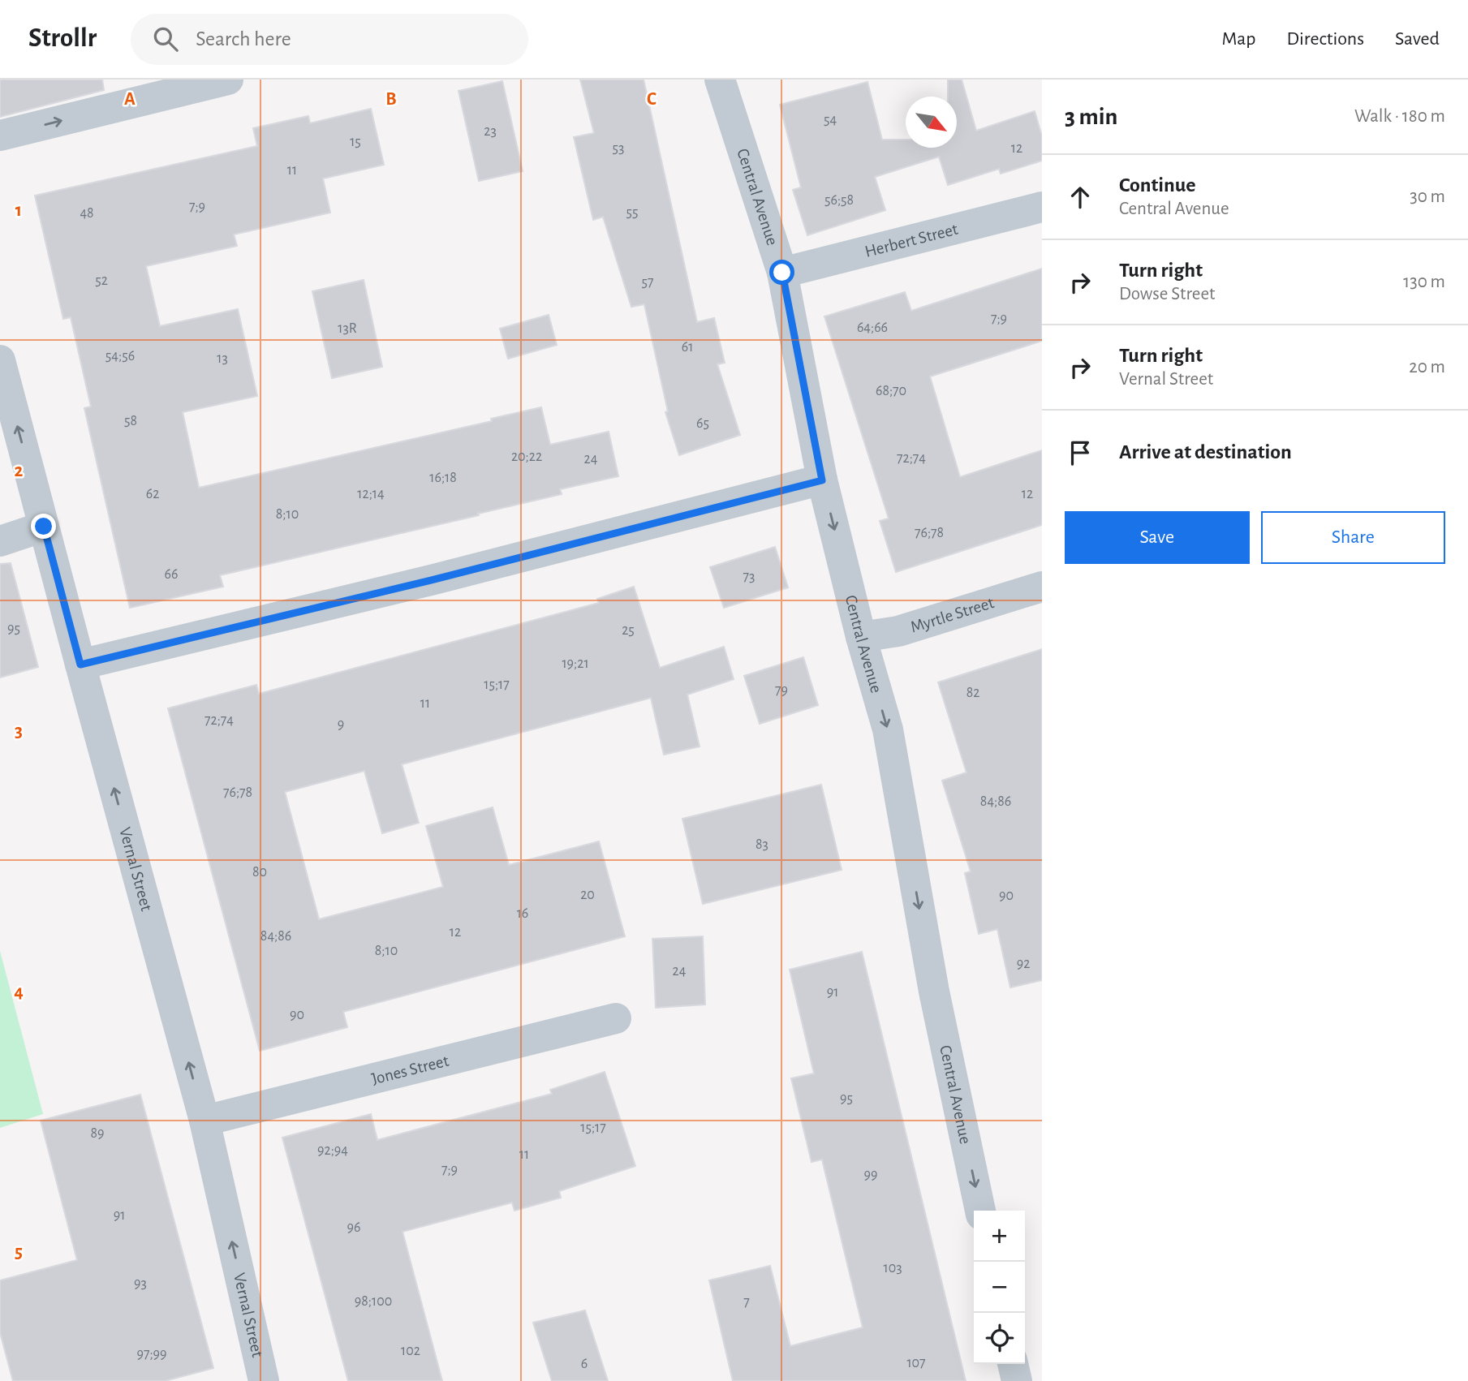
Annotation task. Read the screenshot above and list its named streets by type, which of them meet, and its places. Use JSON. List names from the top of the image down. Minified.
{"streets":{"street":["Central Avenue","Herbert Street","Myrtle Street","Vernal Street","Jones Street"]},"crossings":[["Central Avenue","Herbert Street"],["Central Avenue","Myrtle Street"],["Vernal Street","Jones Street"]],"one_way":["Central Avenue","Vernal Street"],"house_numbers":["54","23","15","53","12","11","56;58","7;9","55","48","52","57","7;9","64;66","13R","61","54;56","13","68;70","58","65","20;22","72;74","24","16;18","62","12;14","12","8;10","76;78","66","73","95","25","19;21","15;17","79","82","11","72;74","9","76;78","84;86","83","80","20","90","16","12","84;86","8;10","92","24","91","90","95","15;17","89","92;94","11","7;9","99","91","96","103","93","98;100","7","102","97;99","107","6"],"north":"bottom right","page":{"header":"Strollr","search":"Search here","nav":["Map","Directions","Saved"],"heading":["3 min","Walk · 180 m"],"list":[["Continue","Central Avenue","30 m"],["Turn right","Dowse Street","130 m"],["Turn right","Vernal Street","20 m"],"Arrive at destination"],"buttons":["Save","Share"],"map_buttons":["+","−"]},"grid":{"columns":["A","B","C"],"rows":["1","2","3","4","5"]}}
